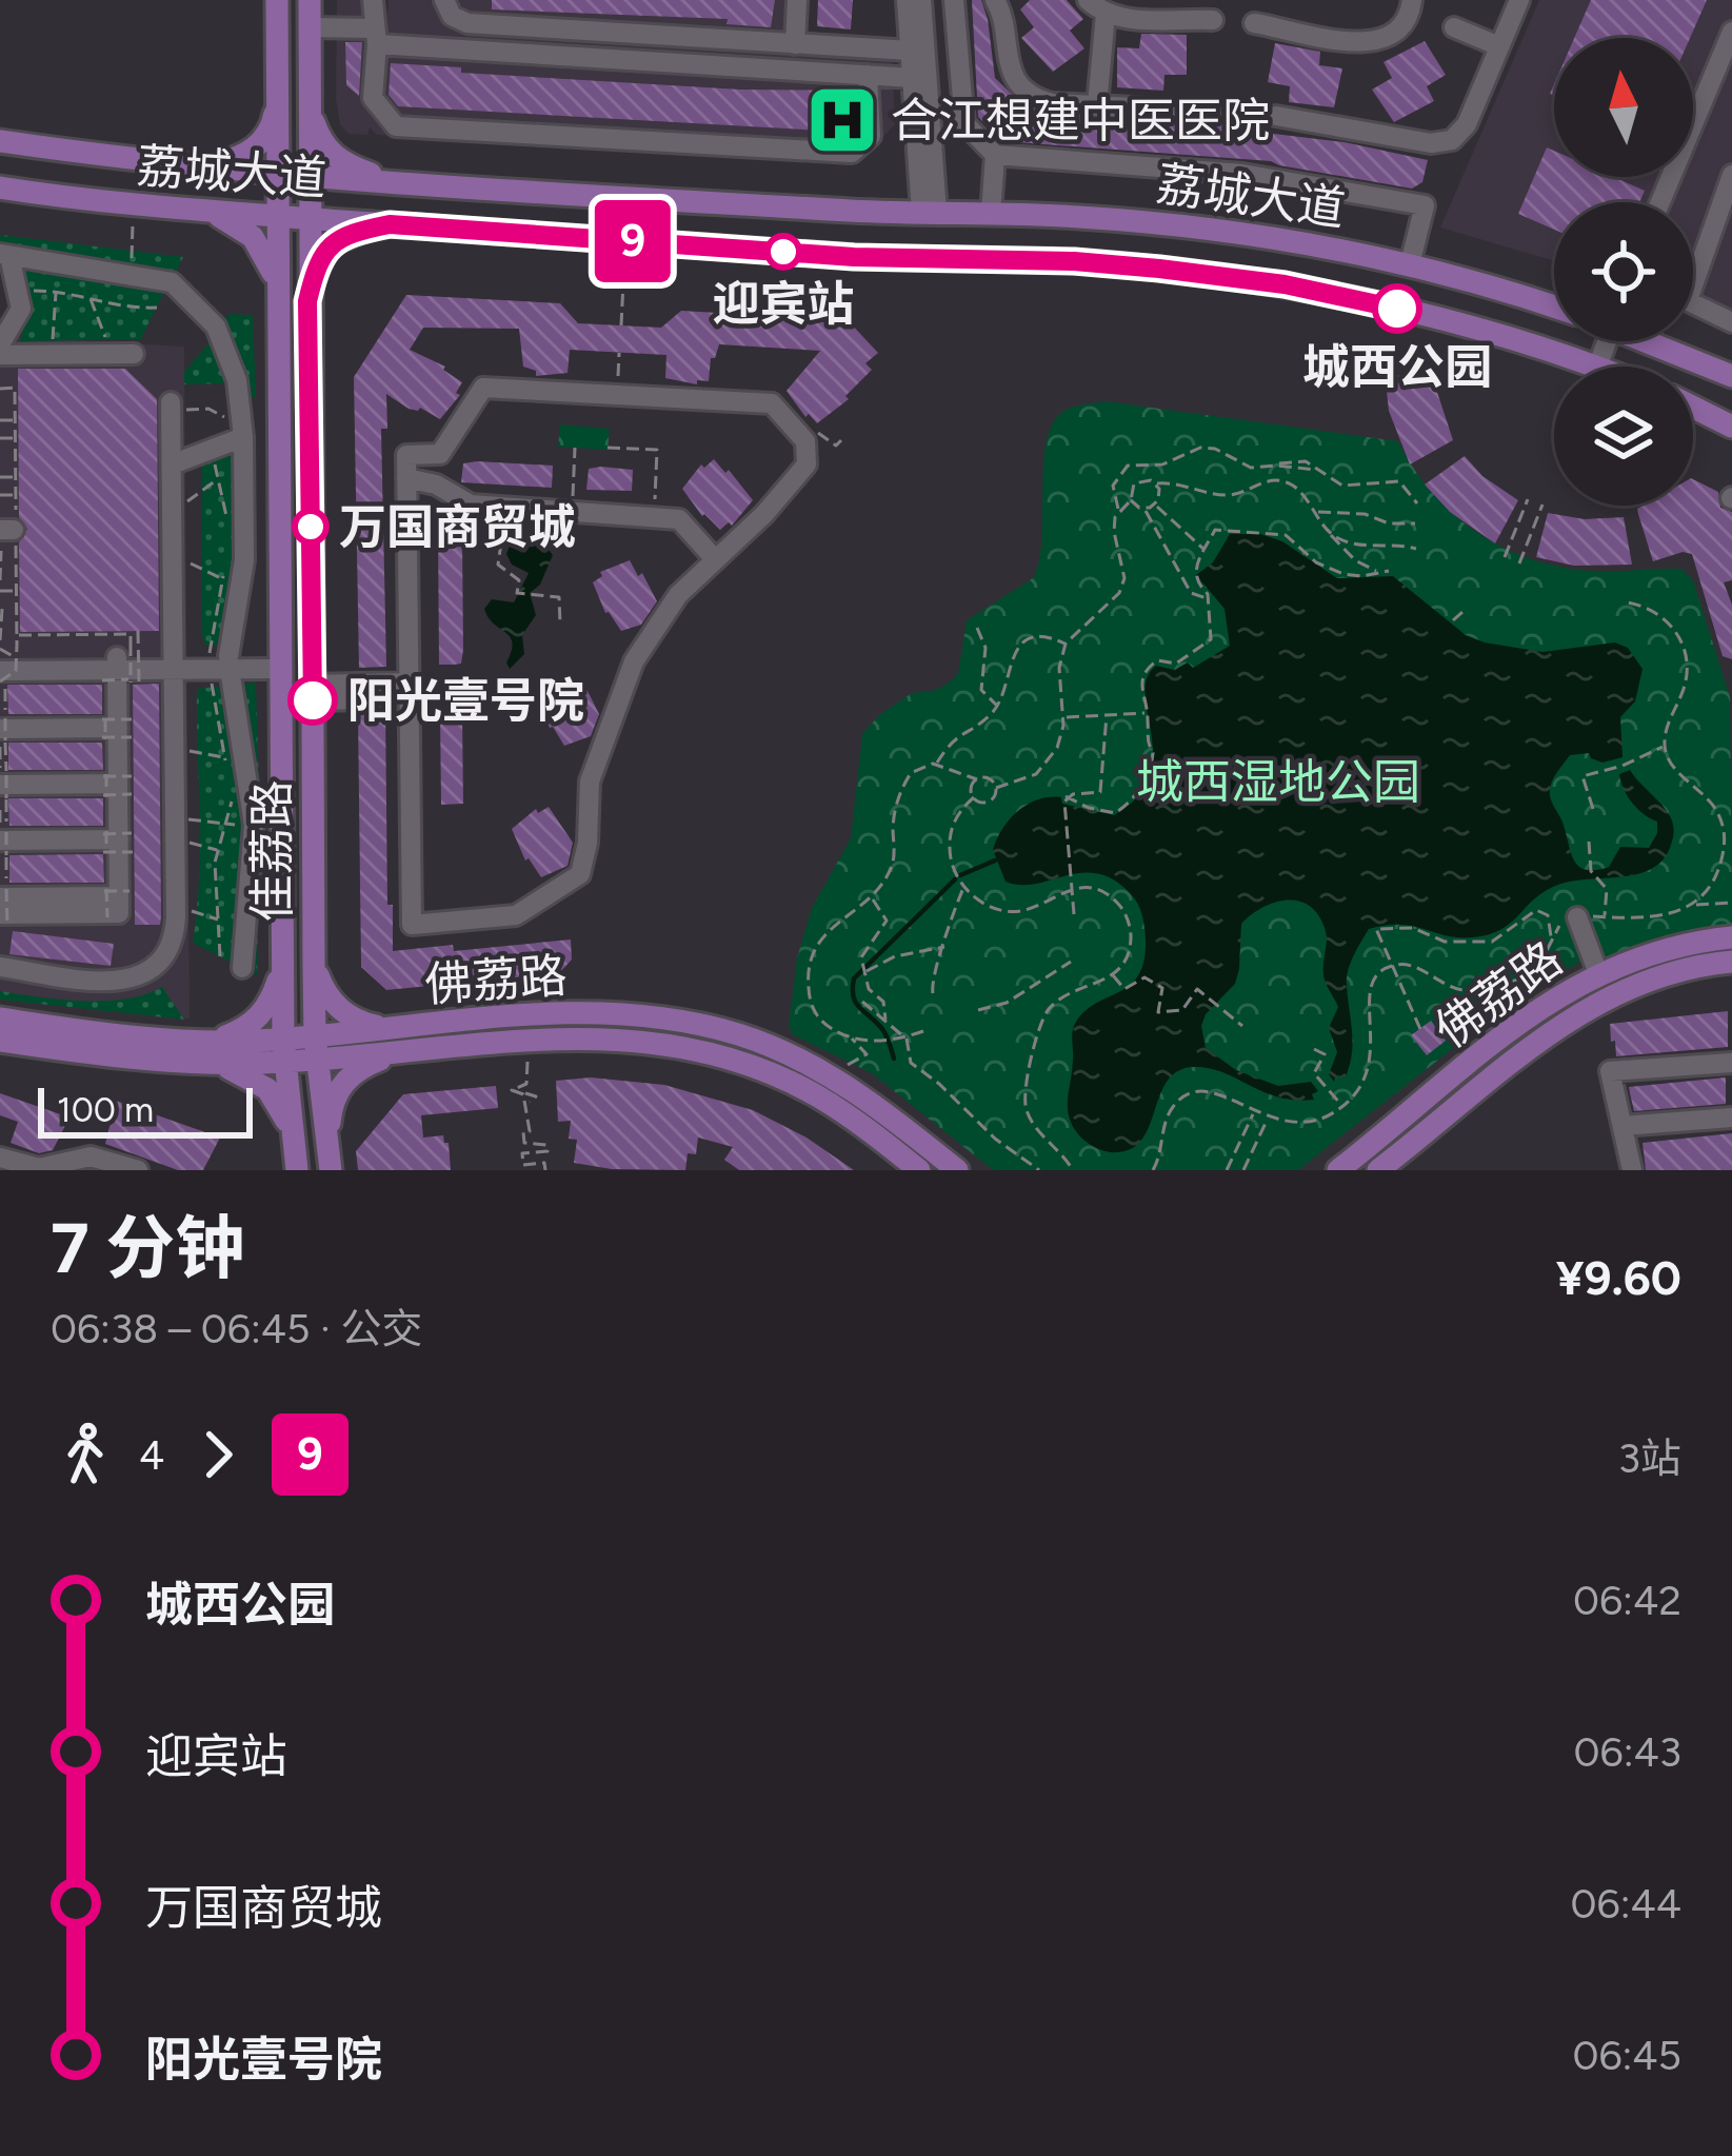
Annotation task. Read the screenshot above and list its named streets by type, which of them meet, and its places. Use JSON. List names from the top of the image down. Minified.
{"streets":{"main road":["荔城大道","佳荔路","佛荔路"]},"crossings":[["荔城大道","佳荔路"],["佳荔路","佛荔路"]],"parks":["城西湿地公园"],"places":{"hospital":["合江想建中医医院"],"other":["迎宾站","城西公园","万国商贸城","阳光壹号院"]},"lines":["bus line 9"],"scale_bar":"100 m","north":"top","page":{"on_map":"9","scale":"100 m","heading":["7 分钟","06:38 – 06:45 · 公交","¥9.60"],"legs":["4","9","3站"],"list":[{"name":"城西公园","value":"06:42"},{"name":"迎宾站","value":"06:43"},{"name":"万国商贸城","value":"06:44"},{"name":"阳光壹号院","value":"06:45"}]}}
